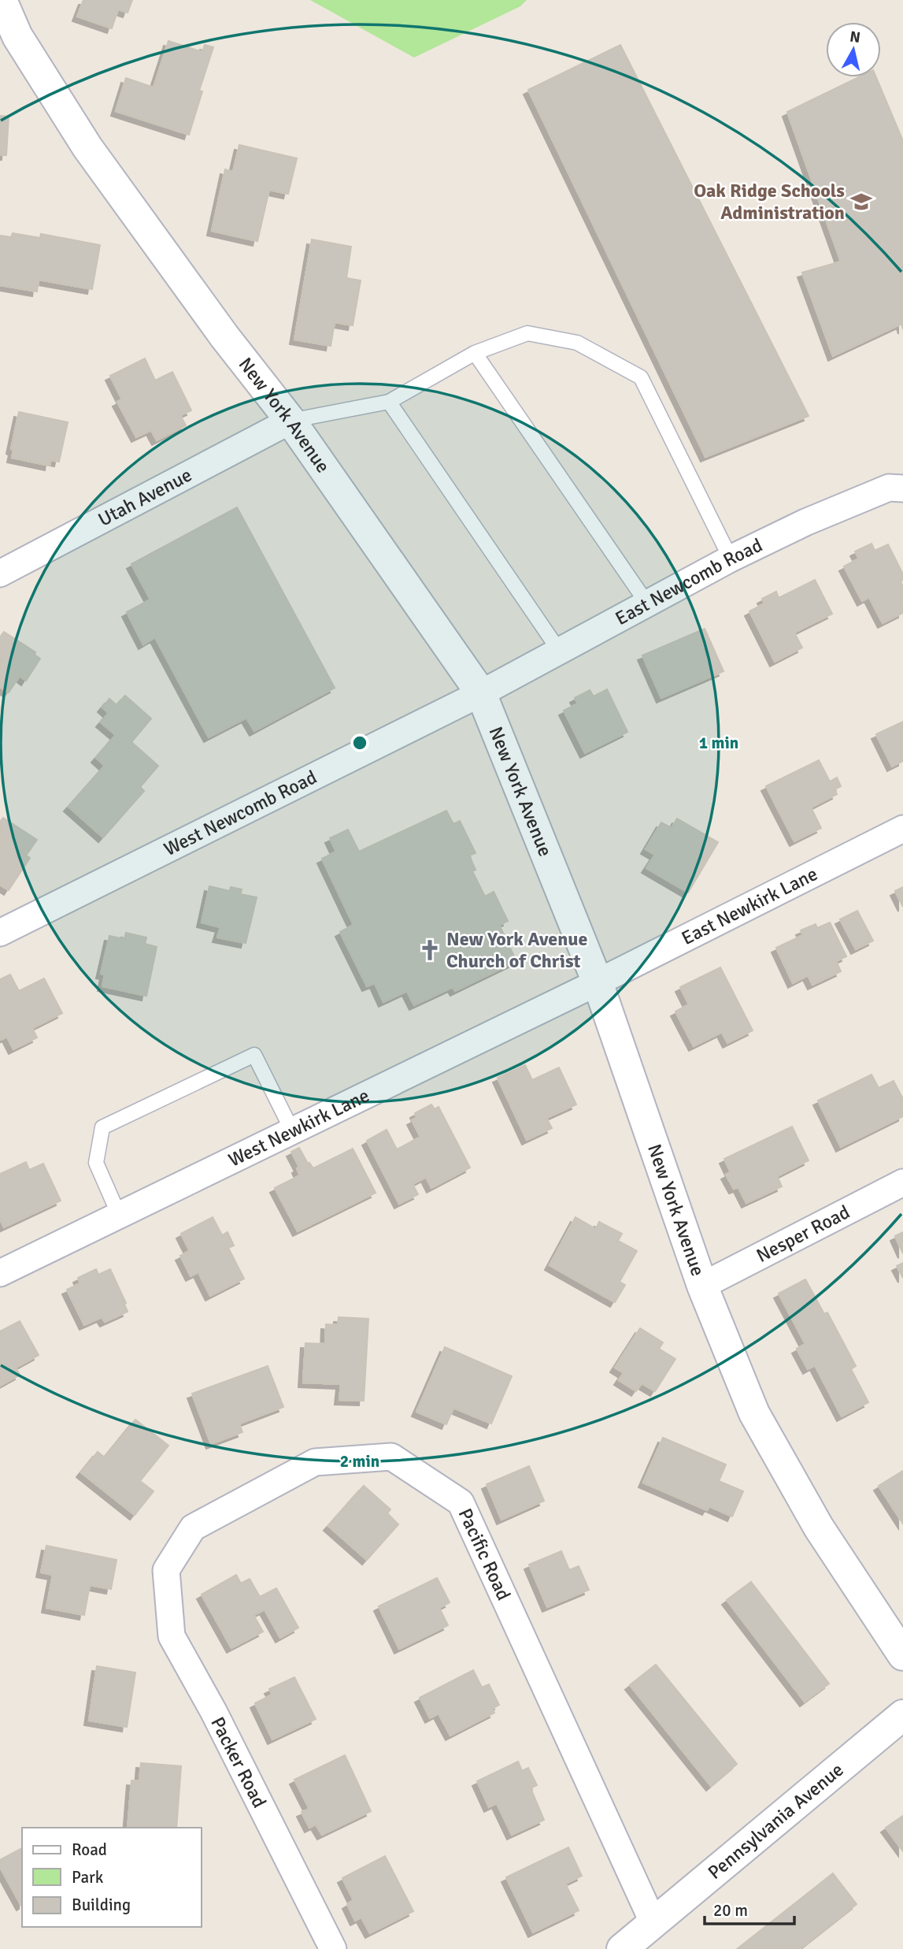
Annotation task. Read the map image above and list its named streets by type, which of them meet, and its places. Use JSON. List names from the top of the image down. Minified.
{"streets":{"street":["New York Avenue","Utah Avenue","East Newcomb Road","West Newcomb Road","East Newkirk Lane","West Newkirk Lane","Nesper Road","Pacific Road","Packer Road","Pennsylvania Avenue"]},"crossings":[["New York Avenue","Utah Avenue"],["New York Avenue","East Newcomb Road"],["New York Avenue","West Newcomb Road"],["New York Avenue","East Newkirk Lane"],["New York Avenue","West Newkirk Lane"],["New York Avenue","Nesper Road"],["East Newcomb Road","West Newcomb Road"],["East Newkirk Lane","West Newkirk Lane"],["Pacific Road","Packer Road"],["Pacific Road","Pennsylvania Avenue"]],"places":{"school or university":["Oak Ridge Schools Administration"],"church":["New York Avenue Church of Christ"]},"legend":["Road","Park","Building"],"scale_bar":"20 m","north":"top","rings":["1 min","2 min"]}
